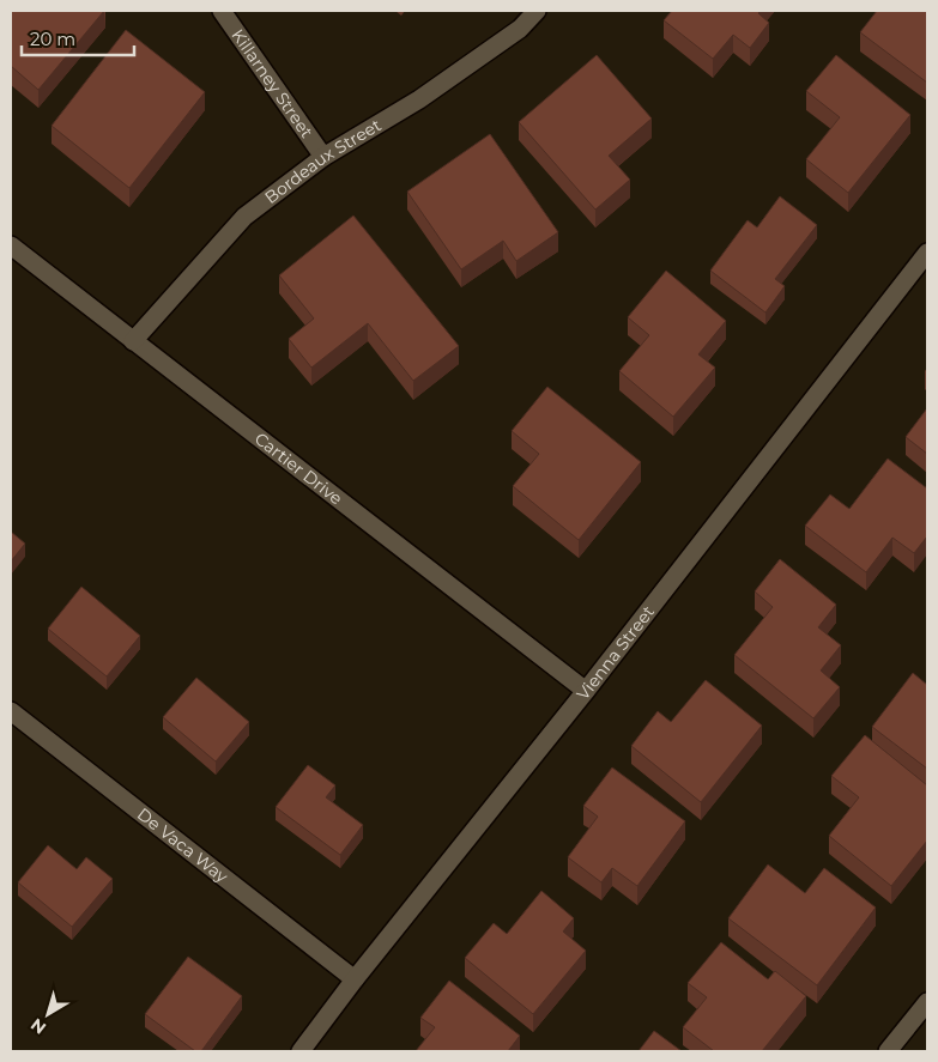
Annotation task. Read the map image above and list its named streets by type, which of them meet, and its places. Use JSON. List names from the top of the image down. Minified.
{"streets":{"street":["Killarney Street","Bordeaux Street","Cartier Drive","Vienna Street","De Vaca Way"]},"crossings":[["Killarney Street","Bordeaux Street"],["Bordeaux Street","Cartier Drive"],["Cartier Drive","Vienna Street"],["Vienna Street","De Vaca Way"]],"scale_bar":"20 m","north":"bottom left"}
